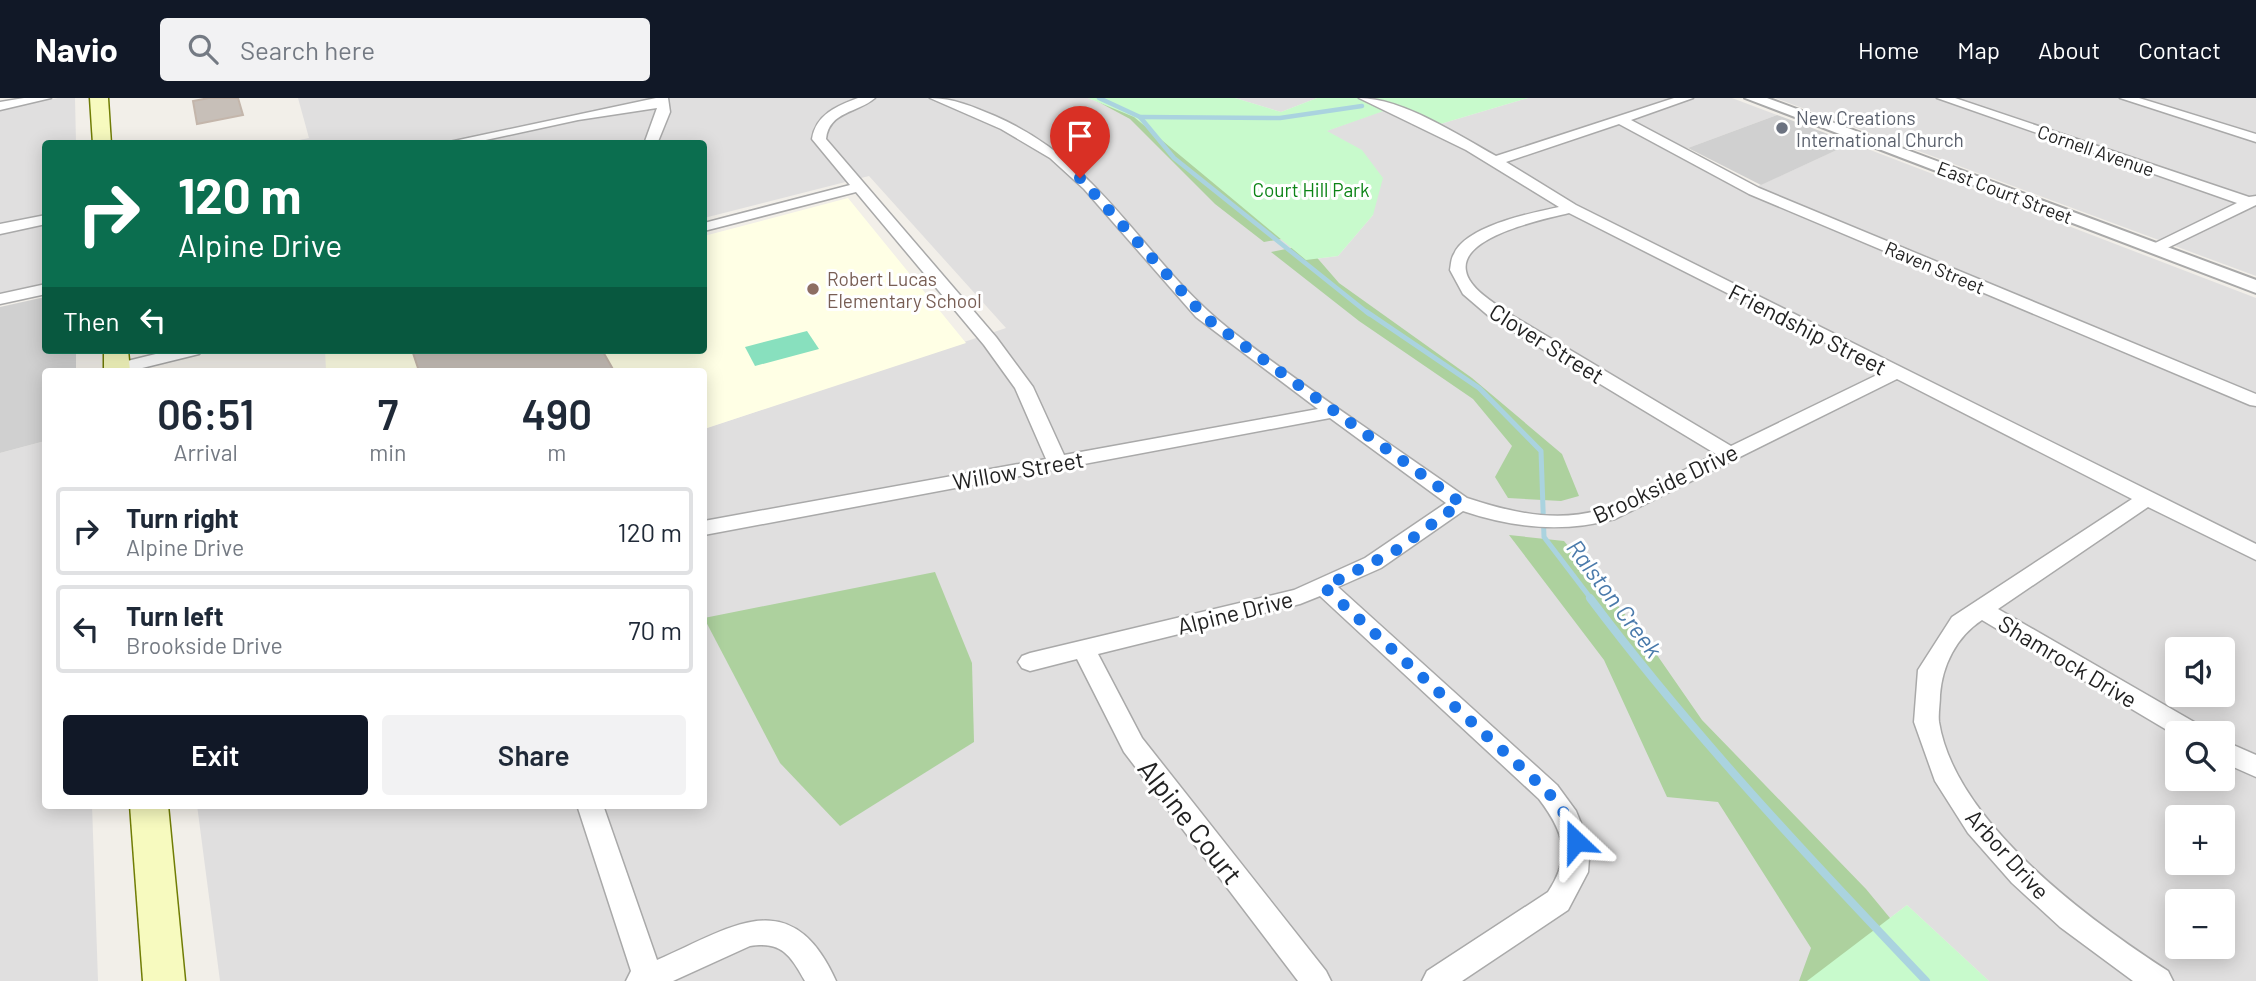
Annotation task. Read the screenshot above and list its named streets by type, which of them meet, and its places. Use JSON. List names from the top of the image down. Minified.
{"streets":{"street":["Cornell Avenue","East Court Street","Raven Street","Friendship Street","Clover Street","Willow Street","Brookside Drive","Alpine Drive","Shamrock Drive","Alpine Court","Arbor Drive"]},"crossings":[["Friendship Street","Clover Street"],["Friendship Street","Brookside Drive"],["Friendship Street","Arbor Drive"],["Clover Street","Brookside Drive"],["Willow Street","Brookside Drive"],["Brookside Drive","Alpine Drive"],["Alpine Drive","Alpine Court"],["Shamrock Drive","Arbor Drive"]],"water":["Ralston Creek"],"parks":["Court Hill Park"],"places":["New Creations International Church","Robert Lucas Elementary School"],"page":{"header":"Navio","search":"Search here","nav":["Home","Map","About","Contact"],"turn":["120 m","Alpine Drive"],"then":"Then","eta":["06:51","Arrival","7","min","490","m"],"list":[{"name":"Turn right","note":"Alpine Drive","value":"120 m"},{"name":"Turn left","note":"Brookside Drive","value":"70 m"}],"map_buttons":["+","−"],"buttons":["Exit","Share"]}}
